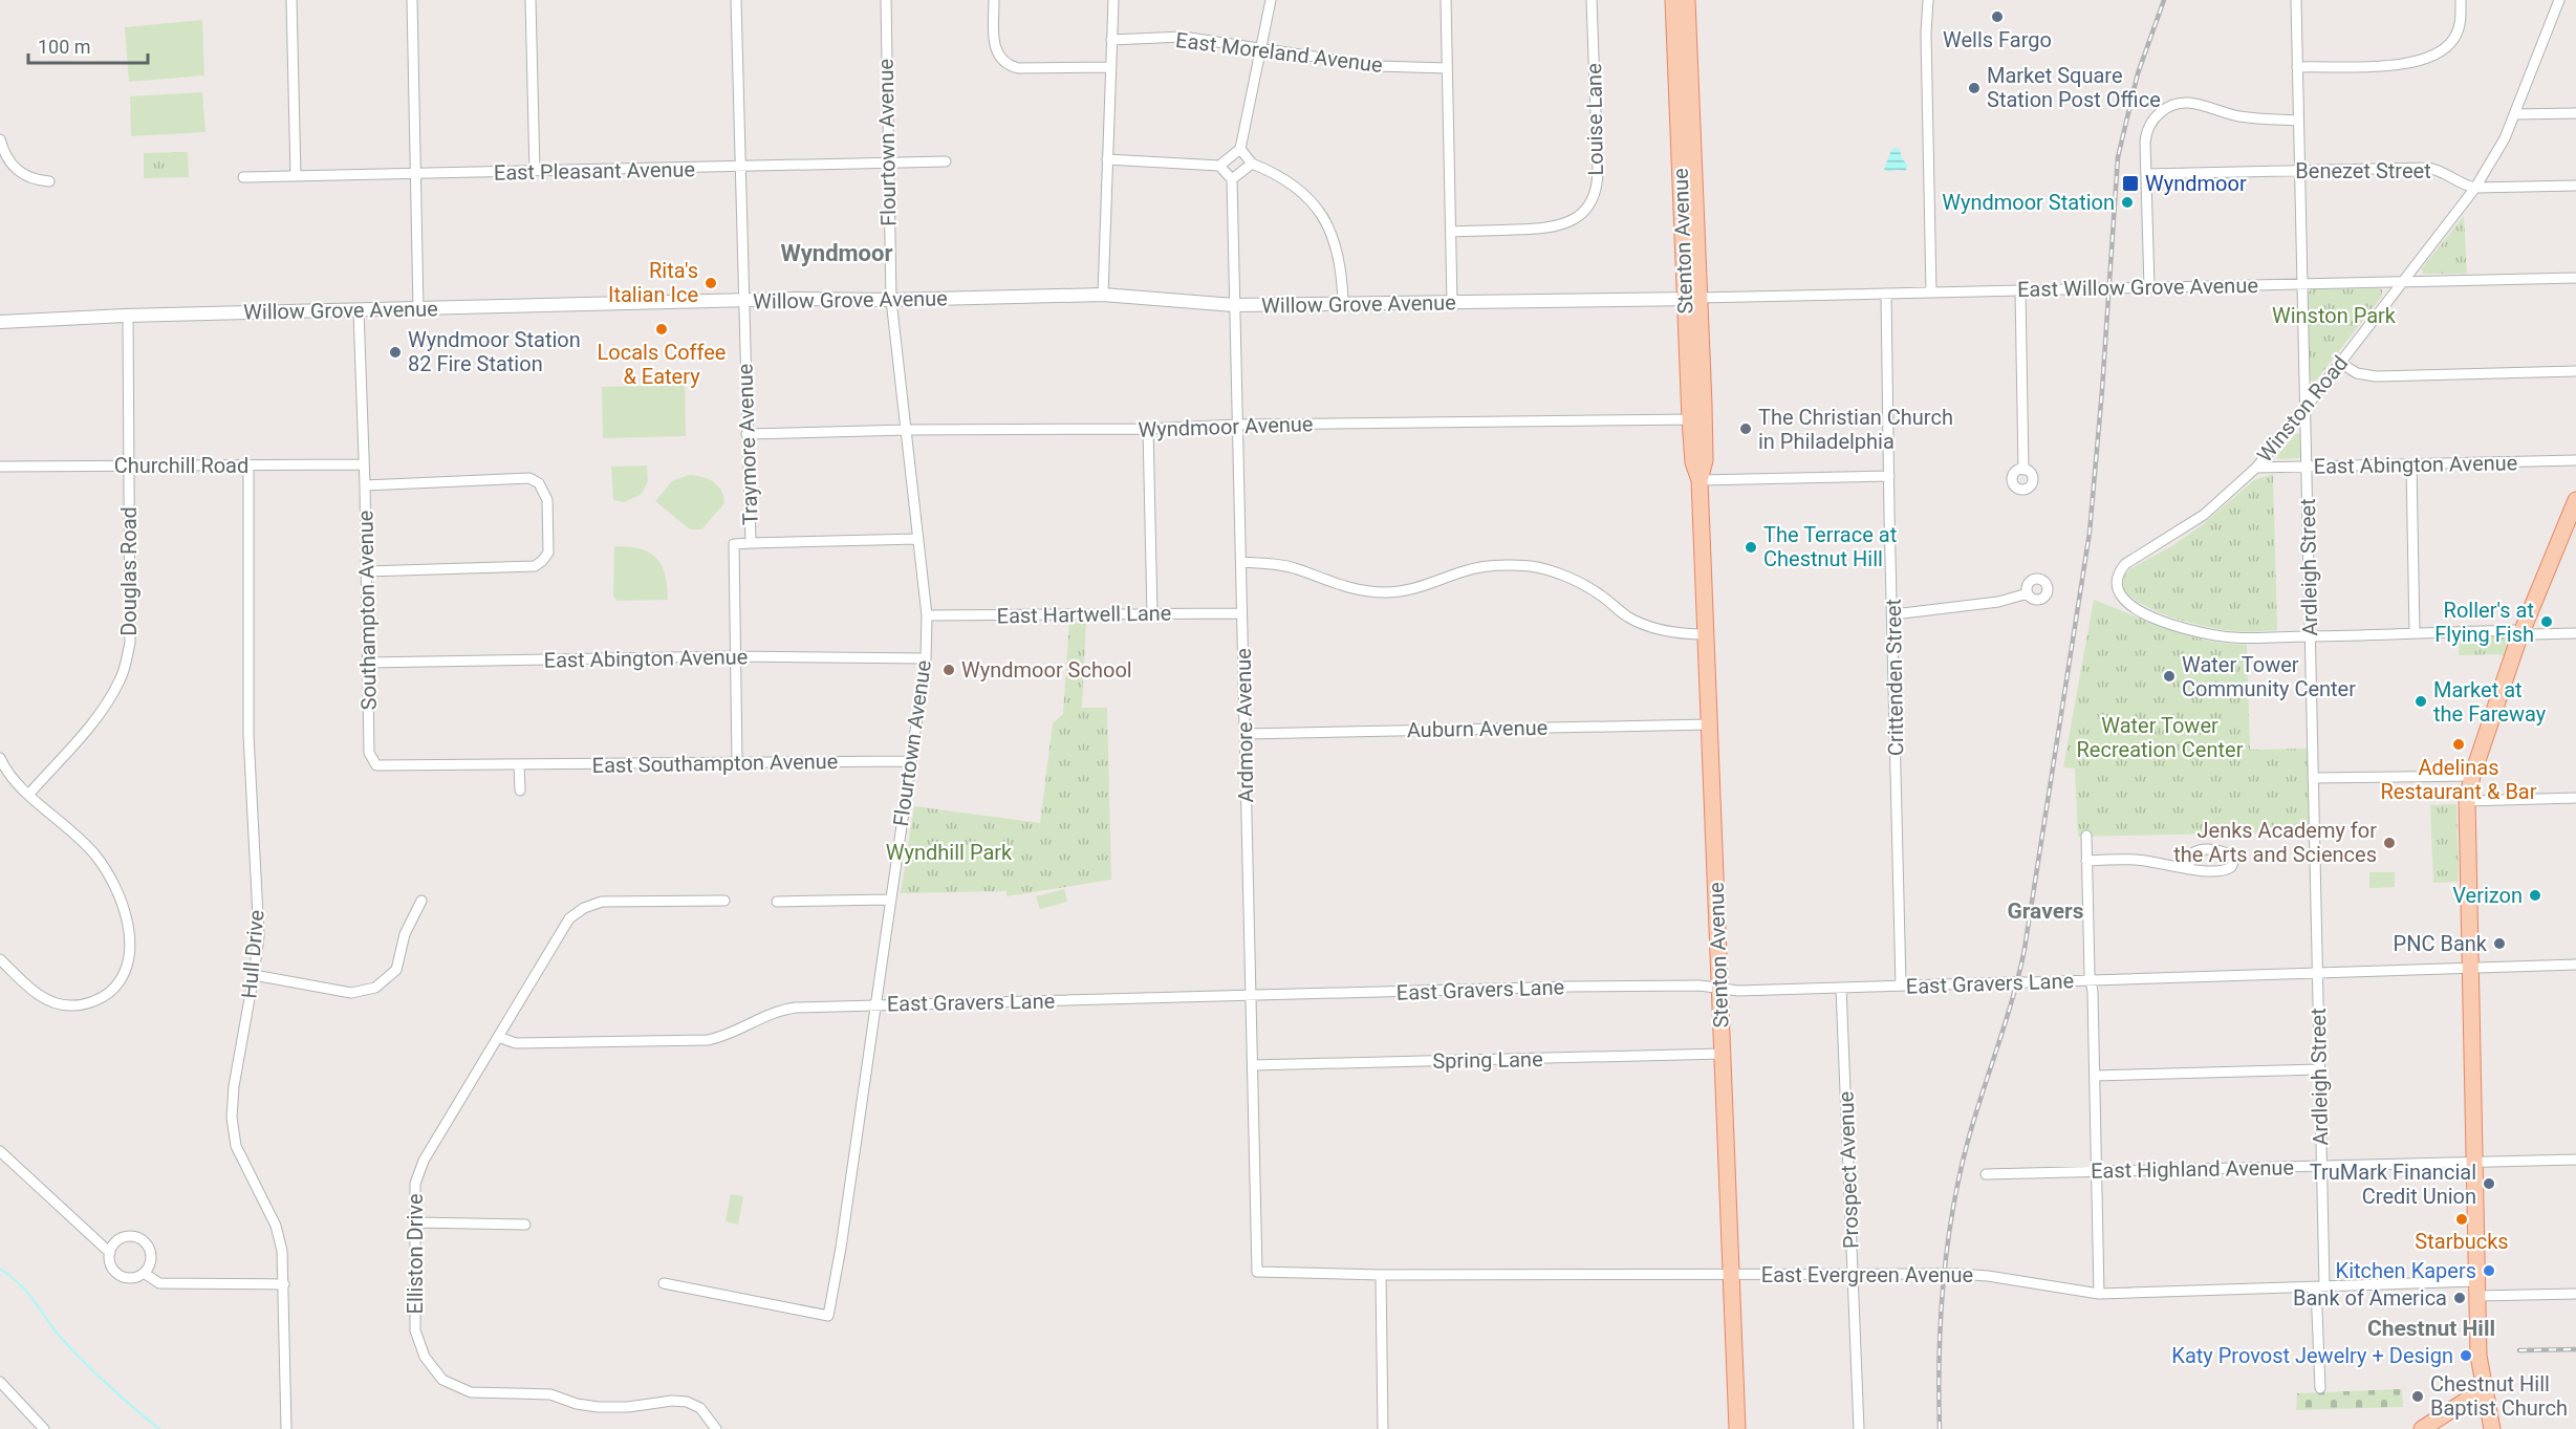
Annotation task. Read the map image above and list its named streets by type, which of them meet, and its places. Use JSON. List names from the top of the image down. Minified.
{"streets":{"main road":["Stenton Avenue"],"street":["East Moreland Avenue","Louise Lane","Flourtown Avenue","East Pleasant Avenue","Benezet Street","East Willow Grove Avenue","Willow Grove Avenue","Winston Road","Wyndmoor Avenue","Traymore Avenue","East Abington Avenue","Churchill Road","Ardleigh Street","Douglas Road","Southampton Avenue","East Hartwell Lane","Crittenden Street","Ardmore Avenue","Auburn Avenue","East Southampton Avenue","Hull Drive","East Gravers Lane","Spring Lane","East Highland Avenue","Prospect Avenue","Elliston Drive","East Evergreen Avenue"]},"crossings":[["Flourtown Avenue","East Pleasant Avenue"],["Flourtown Avenue","Willow Grove Avenue"],["Flourtown Avenue","Wyndmoor Avenue"],["Flourtown Avenue","East Abington Avenue"],["Flourtown Avenue","East Hartwell Lane"],["Flourtown Avenue","East Southampton Avenue"],["Flourtown Avenue","East Gravers Lane"],["East Pleasant Avenue","Traymore Avenue"],["Benezet Street","Winston Road"],["Benezet Street","Ardleigh Street"],["Stenton Avenue","East Willow Grove Avenue"],["Stenton Avenue","Willow Grove Avenue"],["Stenton Avenue","Wyndmoor Avenue"],["Stenton Avenue","Auburn Avenue"],["Stenton Avenue","East Gravers Lane"],["Stenton Avenue","Spring Lane"],["Stenton Avenue","East Evergreen Avenue"],["East Willow Grove Avenue","Willow Grove Avenue"],["East Willow Grove Avenue","Winston Road"],["East Willow Grove Avenue","Ardleigh Street"],["East Willow Grove Avenue","Crittenden Street"],["Willow Grove Avenue","Traymore Avenue"],["Willow Grove Avenue","Douglas Road"],["Willow Grove Avenue","Southampton Avenue"],["Willow Grove Avenue","Ardmore Avenue"],["Winston Road","East Abington Avenue"],["Winston Road","Ardleigh Street"],["Wyndmoor Avenue","Traymore Avenue"],["Wyndmoor Avenue","Ardmore Avenue"],["Traymore Avenue","East Abington Avenue"],["Traymore Avenue","East Southampton Avenue"],["East Abington Avenue","Ardleigh Street"],["East Abington Avenue","Southampton Avenue"],["Churchill Road","Douglas Road"],["Churchill Road","Southampton Avenue"],["Churchill Road","Hull Drive"],["Ardleigh Street","East Gravers Lane"],["Ardleigh Street","East Highland Avenue"],["Ardleigh Street","East Evergreen Avenue"],["Southampton Avenue","East Southampton Avenue"],["East Hartwell Lane","Ardmore Avenue"],["Crittenden Street","East Gravers Lane"],["Ardmore Avenue","Auburn Avenue"],["Ardmore Avenue","East Gravers Lane"],["Ardmore Avenue","Spring Lane"],["Ardmore Avenue","East Evergreen Avenue"],["East Gravers Lane","Prospect Avenue"],["East Gravers Lane","Elliston Drive"],["Prospect Avenue","East Evergreen Avenue"]],"districts":["Wyndmoor","Gravers","Chestnut Hill"],"parks":["Winston Park","Water Tower Recreation Center","Wyndhill Park"],"places":{"other":["Wells Fargo","Market Square Station Post Office","Wyndmoor Station","Rita's Italian Ice","Locals Coffee & Eatery","Wyndmoor Station 82 Fire Station","The Christian Church in Philadelphia","The Terrace at Chestnut Hill","Roller's at Flying Fish","Wyndmoor School","Water Tower Community Center","Market at the Fareway","Adelinas Restaurant & Bar","Jenks Academy for the Arts and Sciences","Verizon","PNC Bank","TruMark Financial Credit Union","Starbucks","Kitchen Kapers","Bank of America","Katy Provost Jewelry + Design","Chestnut Hill Baptist Church"],"transit":["Wyndmoor"]},"scale_bar":"100 m"}
